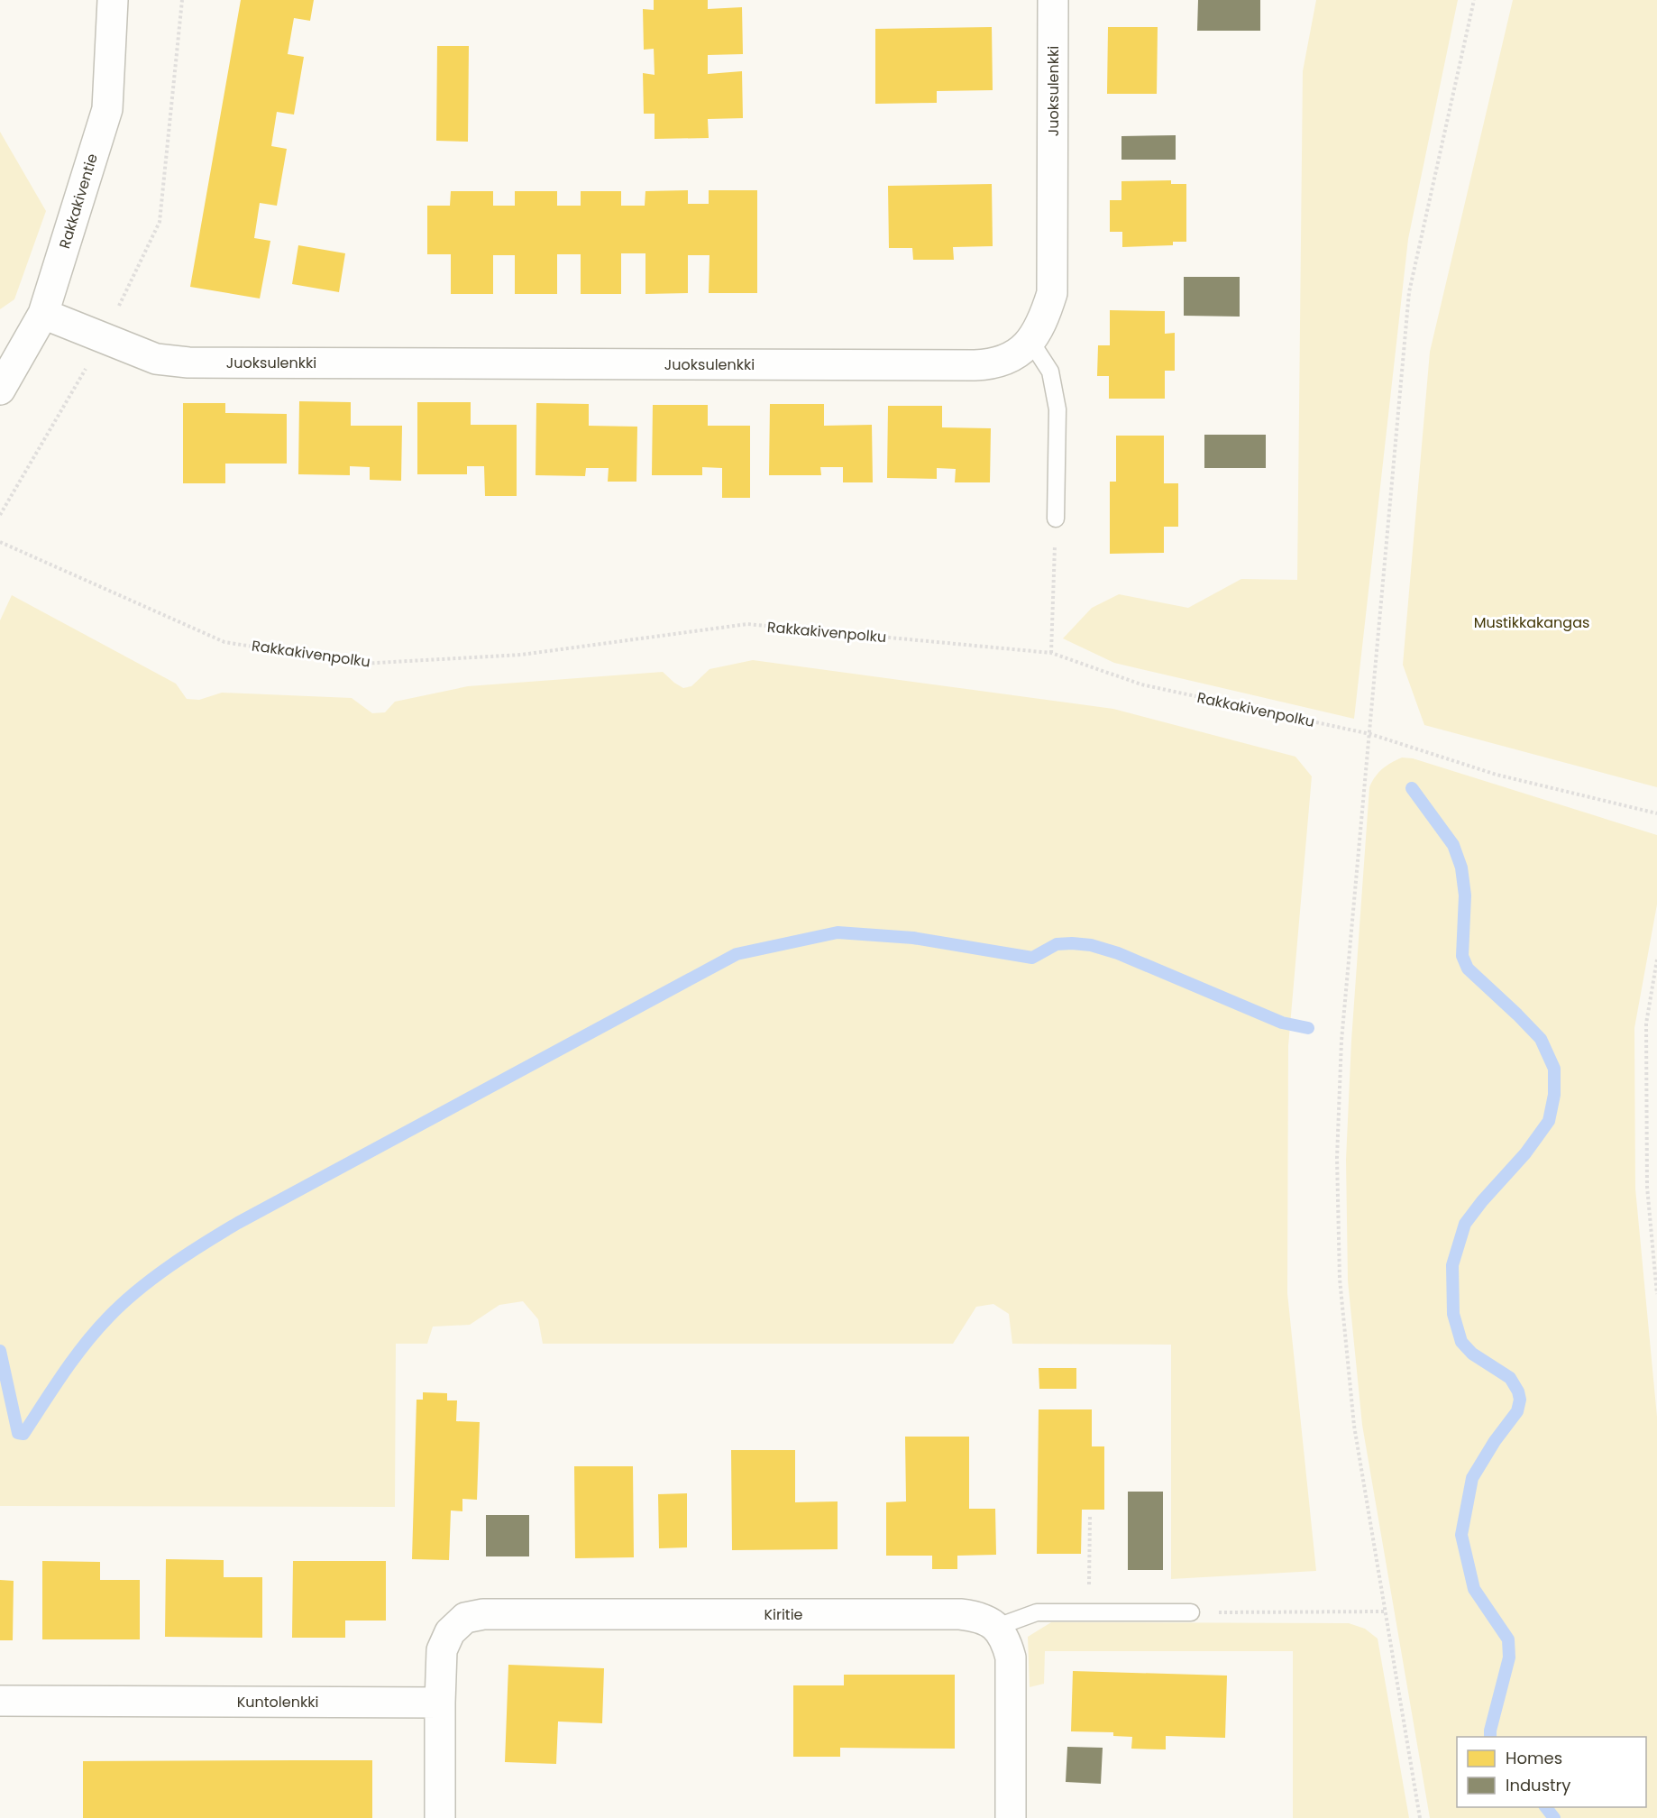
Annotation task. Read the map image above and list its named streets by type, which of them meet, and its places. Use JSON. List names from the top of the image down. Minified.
{"streets":{"street":["Juoksulenkki","Rakkakiventie","Kiritie","Kuntolenkki"],"path":["Rakkakivenpolku"]},"crossings":[["Juoksulenkki","Rakkakiventie"],["Kiritie","Kuntolenkki"]],"parks":["Mustikkakangas"],"legend":["Homes","Industry"]}
